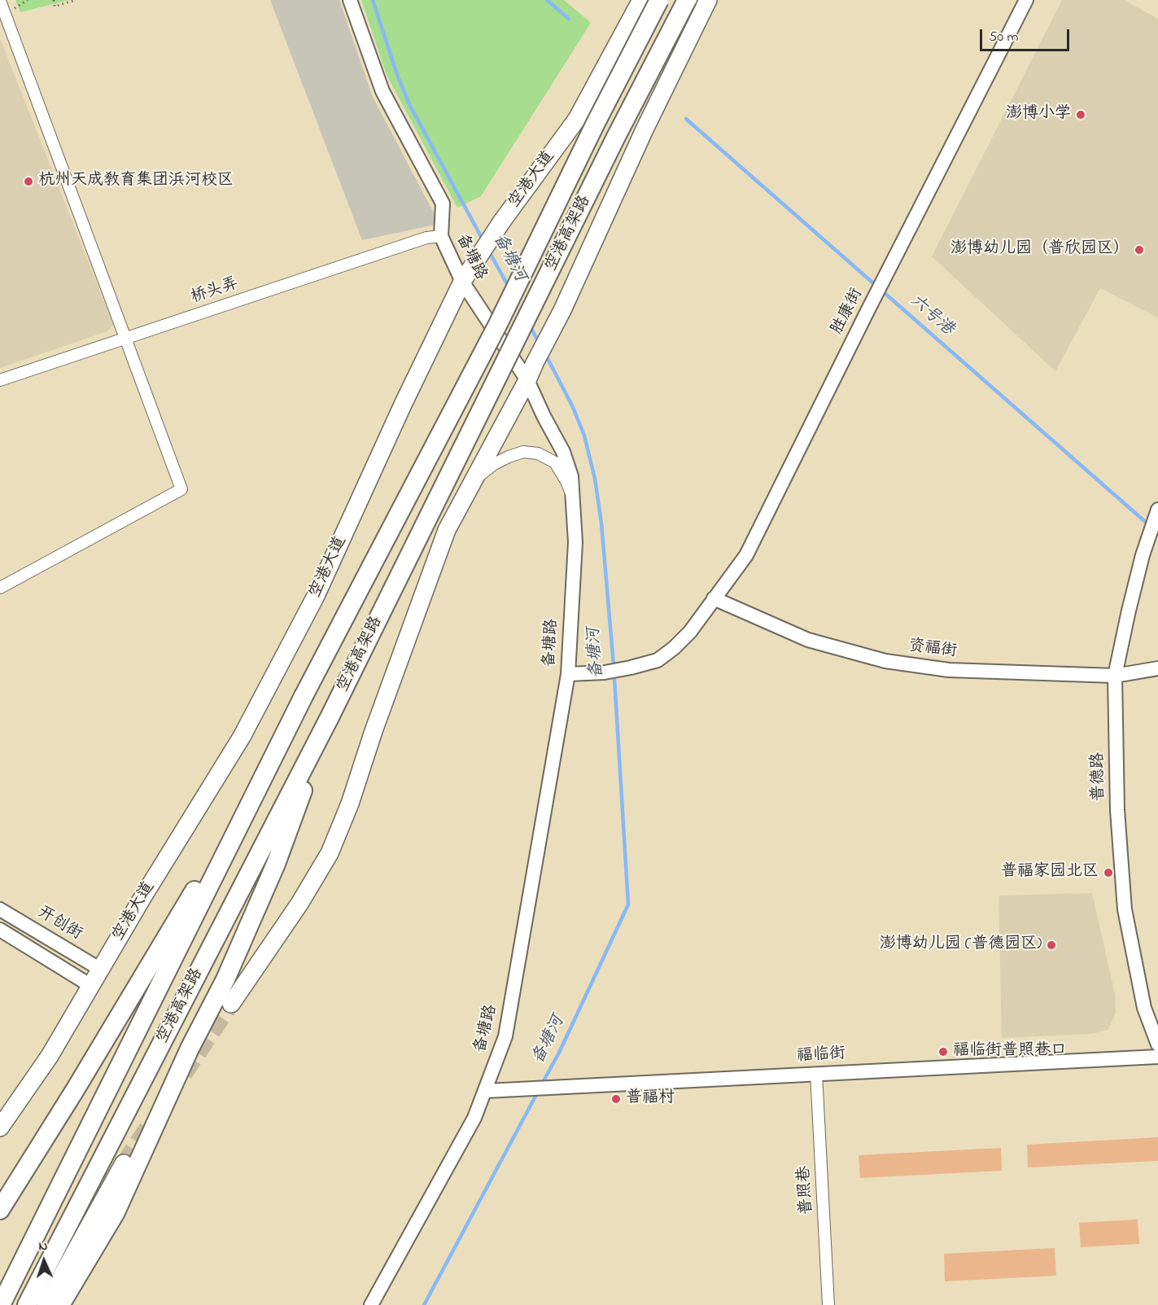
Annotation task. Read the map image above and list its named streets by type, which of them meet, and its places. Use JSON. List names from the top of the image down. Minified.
{"streets":{"highway":["空港高架路"],"main road":["空港大道"],"street":["备塘路","桥头弄","胜康街","资福街","普德路","开创街","福临街","普照巷"]},"crossings":[["空港大道","备塘路"],["空港大道","开创街"],["备塘路","桥头弄"],["备塘路","胜康街"],["备塘路","福临街"],["胜康街","资福街"],["资福街","普德路"],["福临街","普照巷"]],"water":["备塘河","六号港"],"places":["澎博小学","杭州天成教育集团浜河校区","澎博幼儿园（普欣园区）","普福家园北区","澎博幼儿园 (普德园区)","福临街普照巷口","普福村"],"scale_bar":"50 m","north":"top"}
